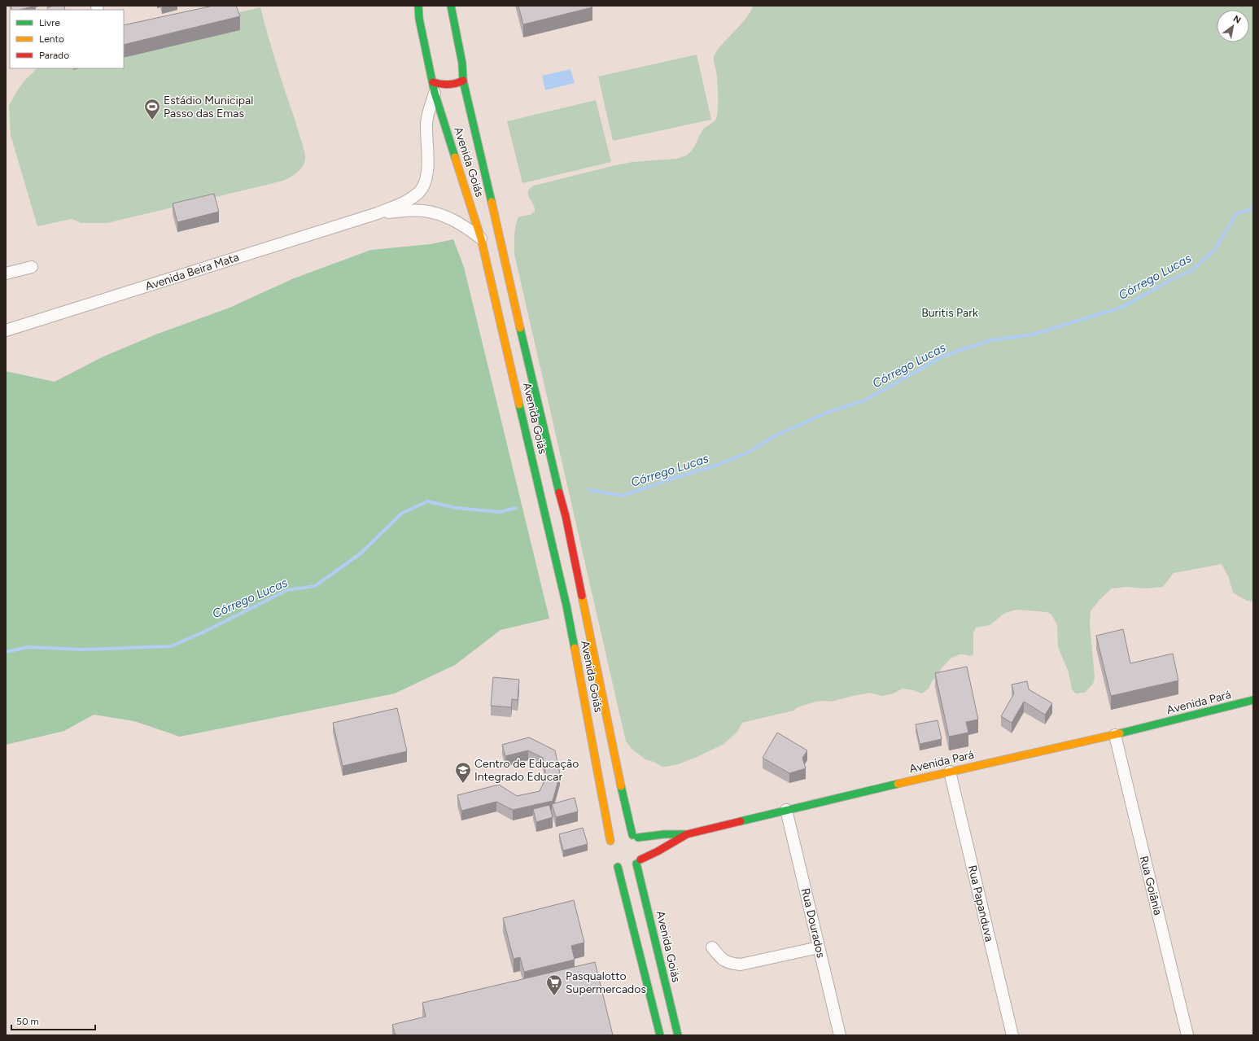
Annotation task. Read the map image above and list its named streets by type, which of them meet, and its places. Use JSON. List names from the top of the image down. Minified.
{"streets":{"main road":["Avenida Goiás","Avenida Pará"],"street":["Avenida Beira Mata","Rua Goiânia","Rua Papanduva","Rua Dourados"]},"crossings":[["Avenida Goiás","Avenida Beira Mata"],["Avenida Goiás","Avenida Pará"],["Avenida Pará","Rua Goiânia"],["Avenida Pará","Rua Papanduva"],["Avenida Pará","Rua Dourados"]],"water":["Córrego Lucas"],"parks":["Buritis Park"],"places":{"sports":["Estádio Municipal Passo das Emas"],"school or university":["Centro de Educação Integrado Educar"],"supermarket":["Pasqualotto Supermercados"]},"legend":["Livre","Lento","Parado"],"scale_bar":"50 m","north":"top right"}
